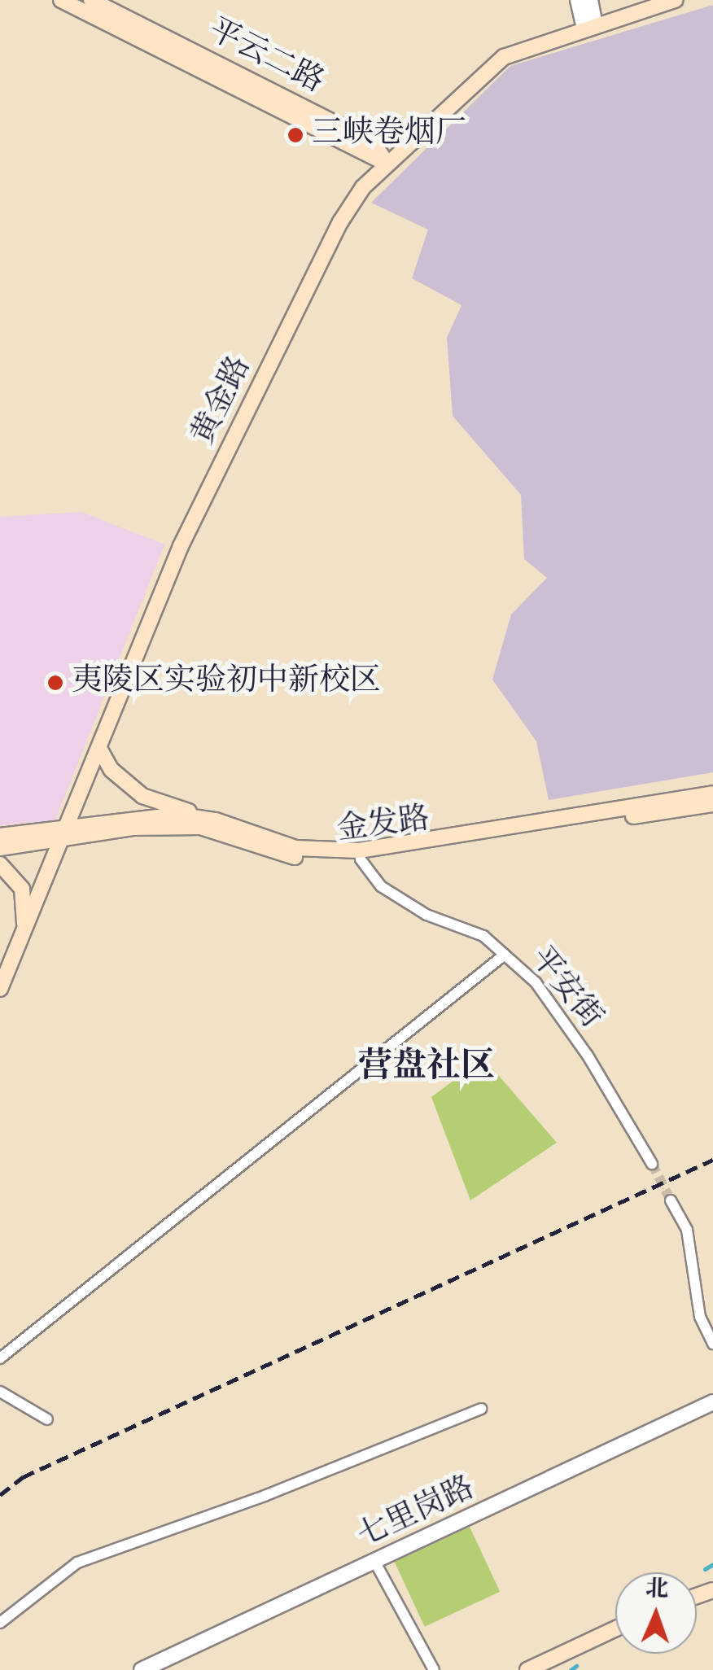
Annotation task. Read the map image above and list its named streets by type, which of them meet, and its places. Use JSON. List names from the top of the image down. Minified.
{"streets":{"main road":["平云二路","黄金路","金发路"],"street":["平安街","七里岗路"]},"crossings":[["平云二路","黄金路"],["黄金路","金发路"],["金发路","平安街"]],"districts":["营盘社区"],"places":["三峡卷烟厂","夷陵区实验初中新校区"],"north":"top"}
